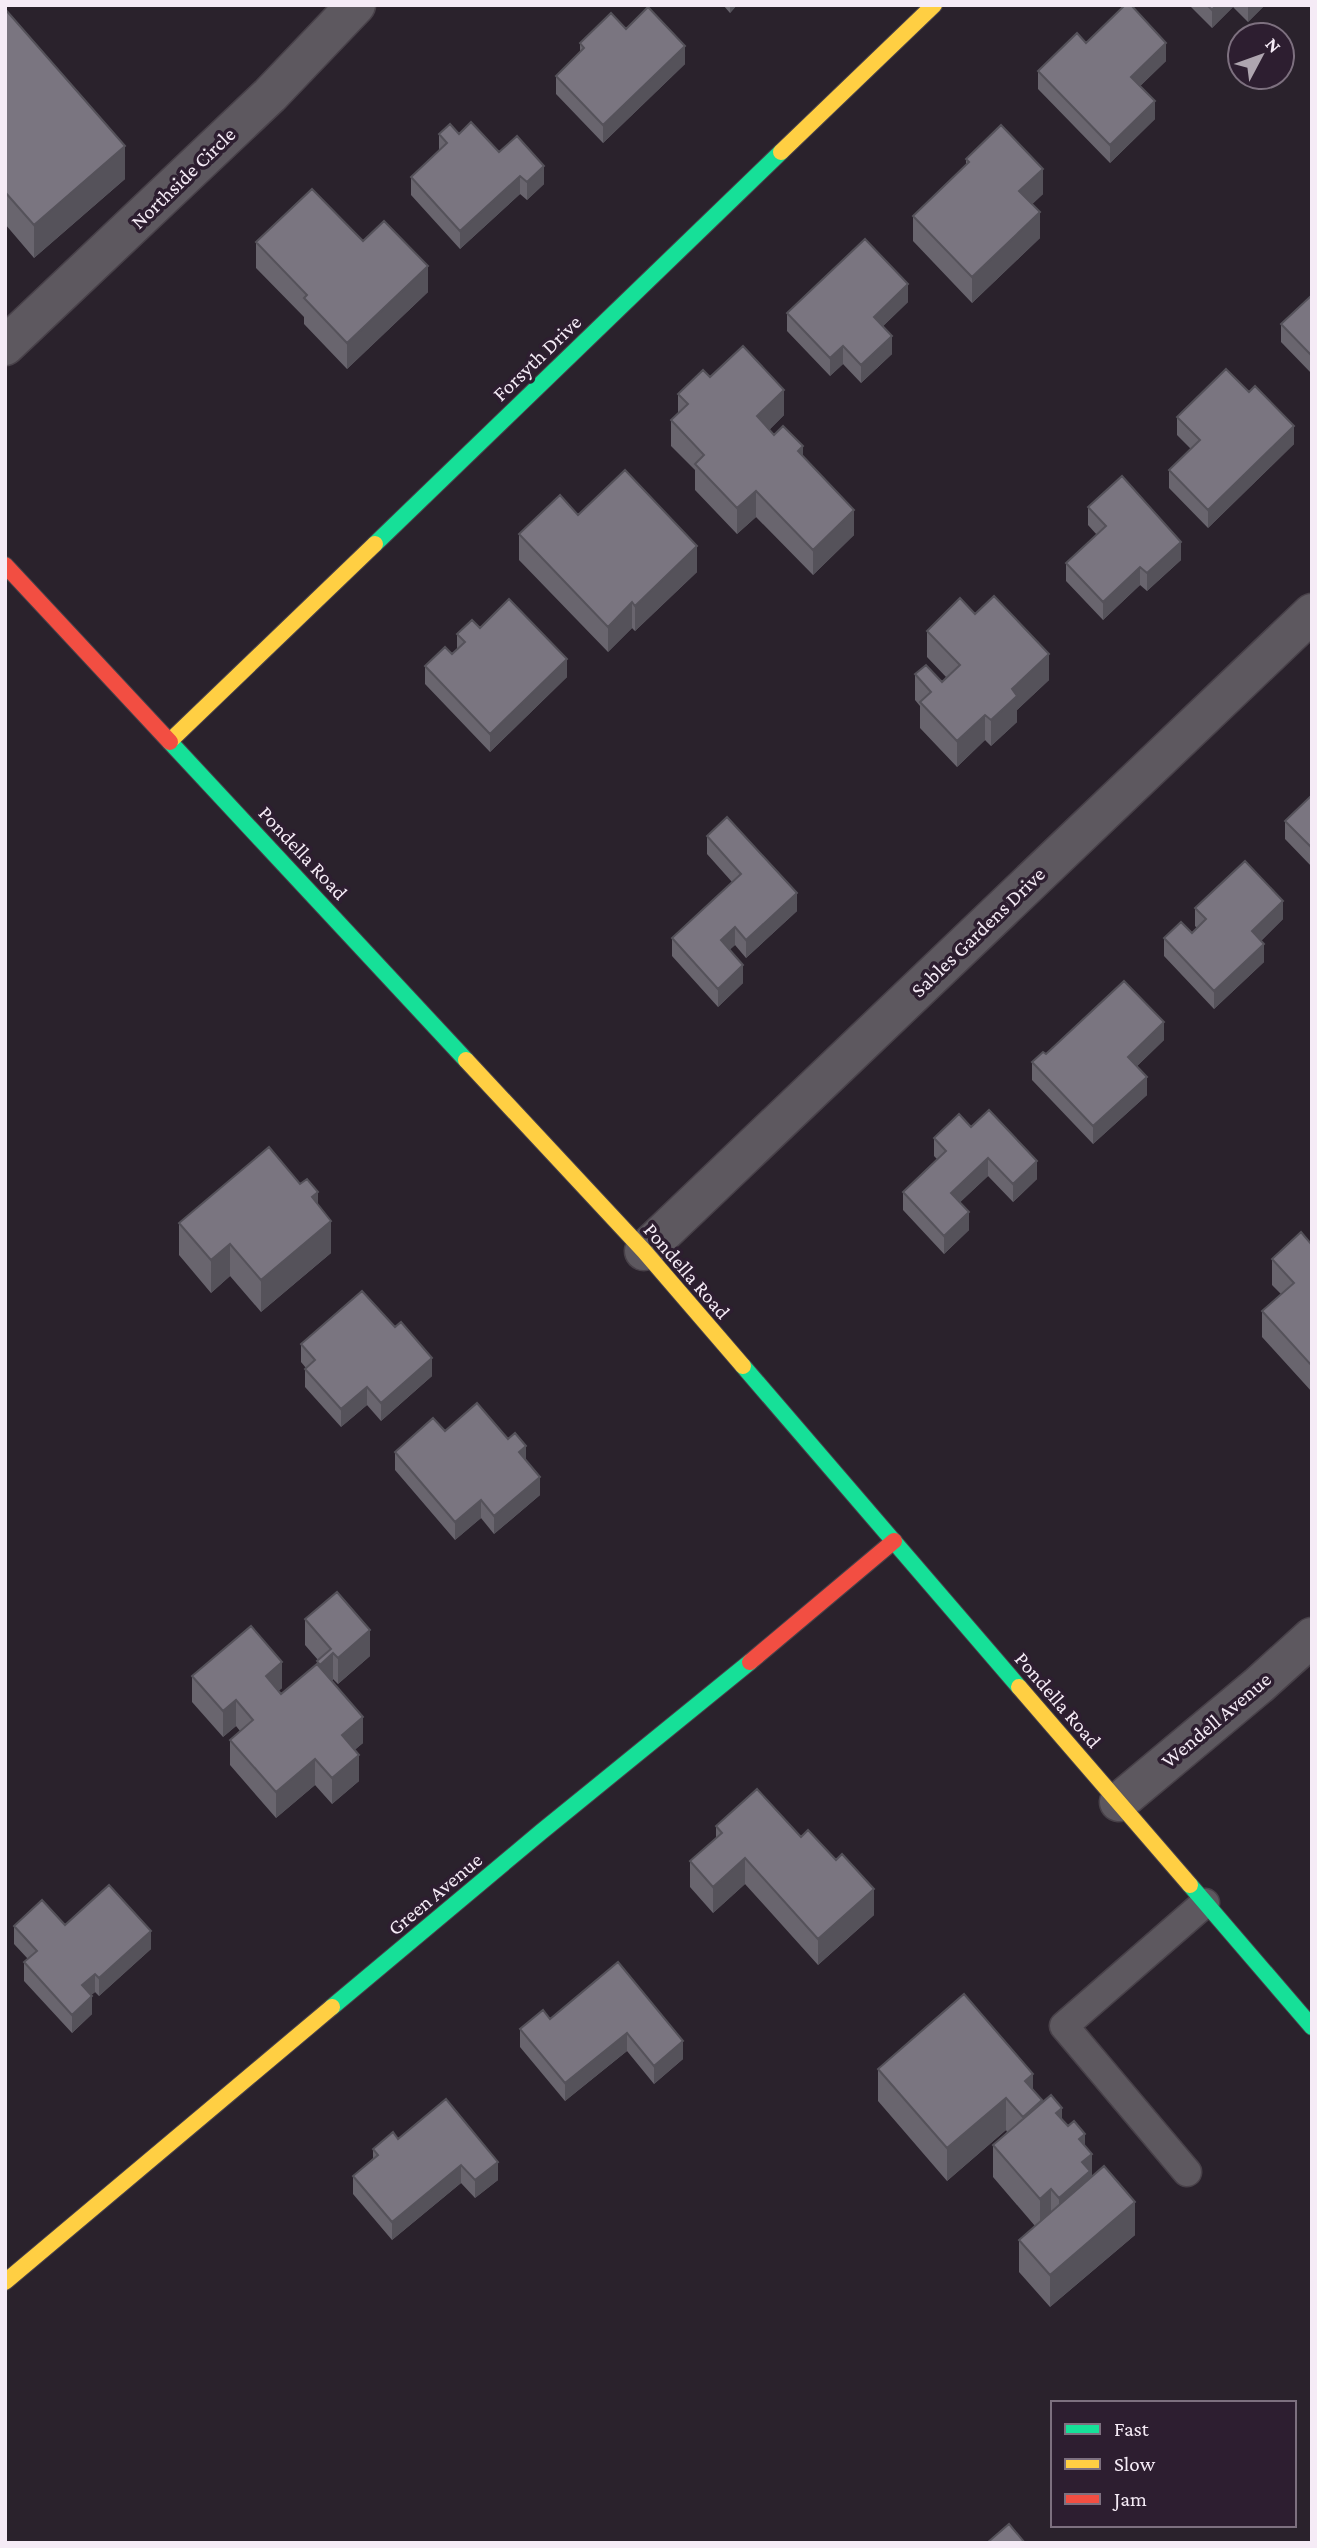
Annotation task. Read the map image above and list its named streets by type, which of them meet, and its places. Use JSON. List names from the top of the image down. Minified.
{"streets":{"street":["Northside Circle","Forsyth Drive","Pondella Road","Sables Gardens Drive","Wendell Avenue","Green Avenue"]},"crossings":[["Forsyth Drive","Pondella Road"],["Pondella Road","Sables Gardens Drive"],["Pondella Road","Wendell Avenue"],["Pondella Road","Green Avenue"]],"legend":["Fast","Slow","Jam"],"north":"top right"}
